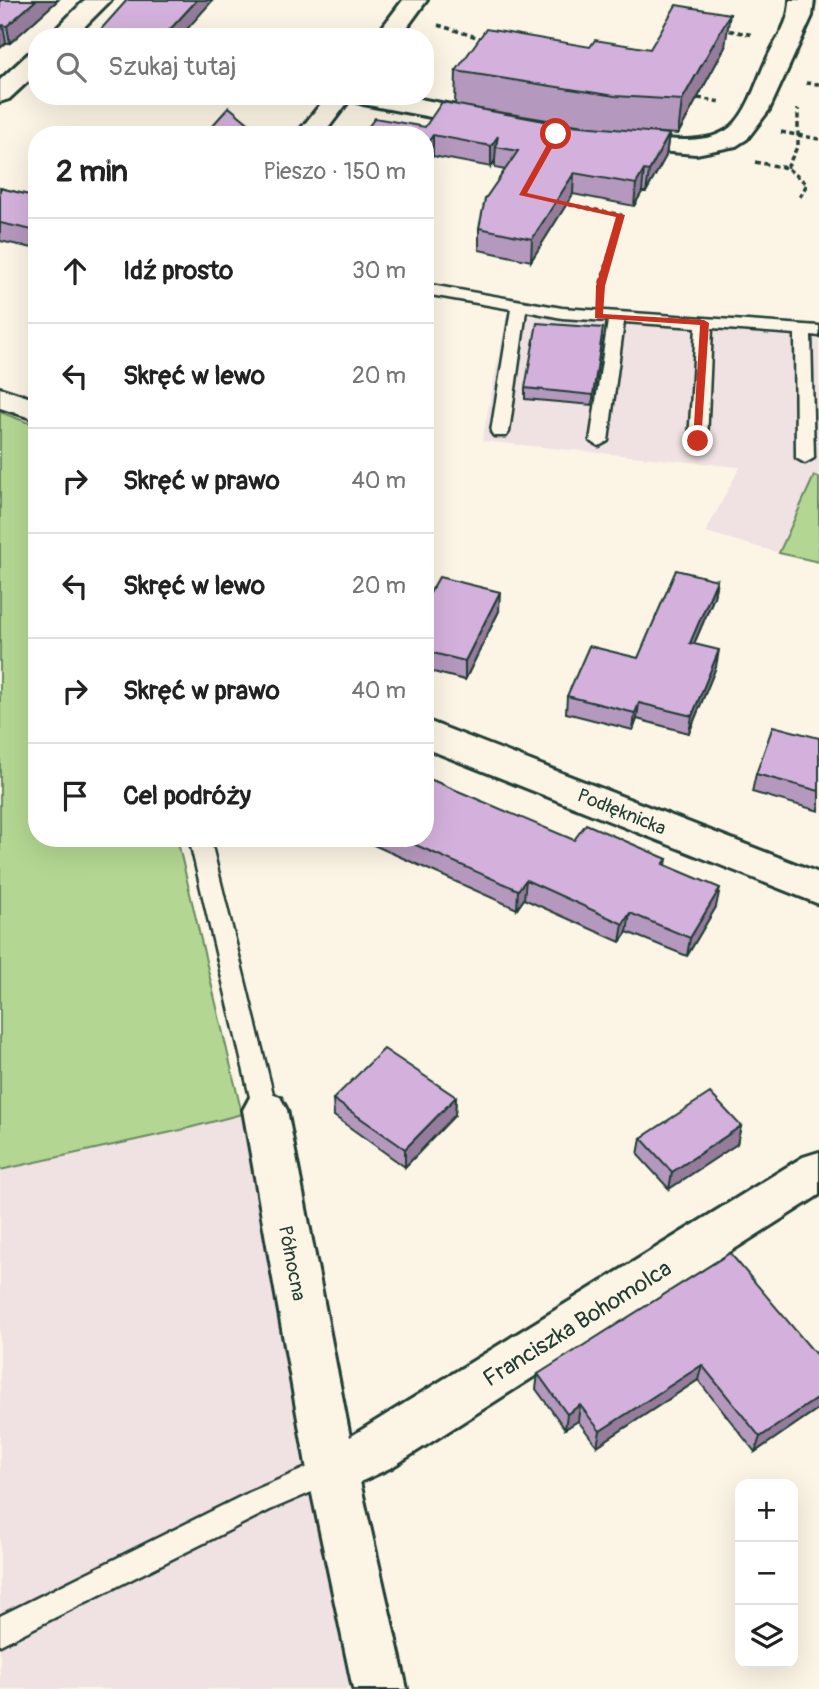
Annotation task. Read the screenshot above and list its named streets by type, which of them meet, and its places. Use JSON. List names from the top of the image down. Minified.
{"streets":{"street":["Podłęknicka","Północna","Franciszka Bohomolca"]},"crossings":[["Północna","Franciszka Bohomolca"]],"page":{"search":"Szukaj tutaj","heading":["2 min","Pieszo · 150 m"],"list":[["Idź prosto","30 m"],["Skręć w lewo","20 m"],["Skręć w prawo","40 m"],["Skręć w lewo","20 m"],["Skręć w prawo","40 m"],"Cel podróży"],"map_buttons":["+","−"]}}
